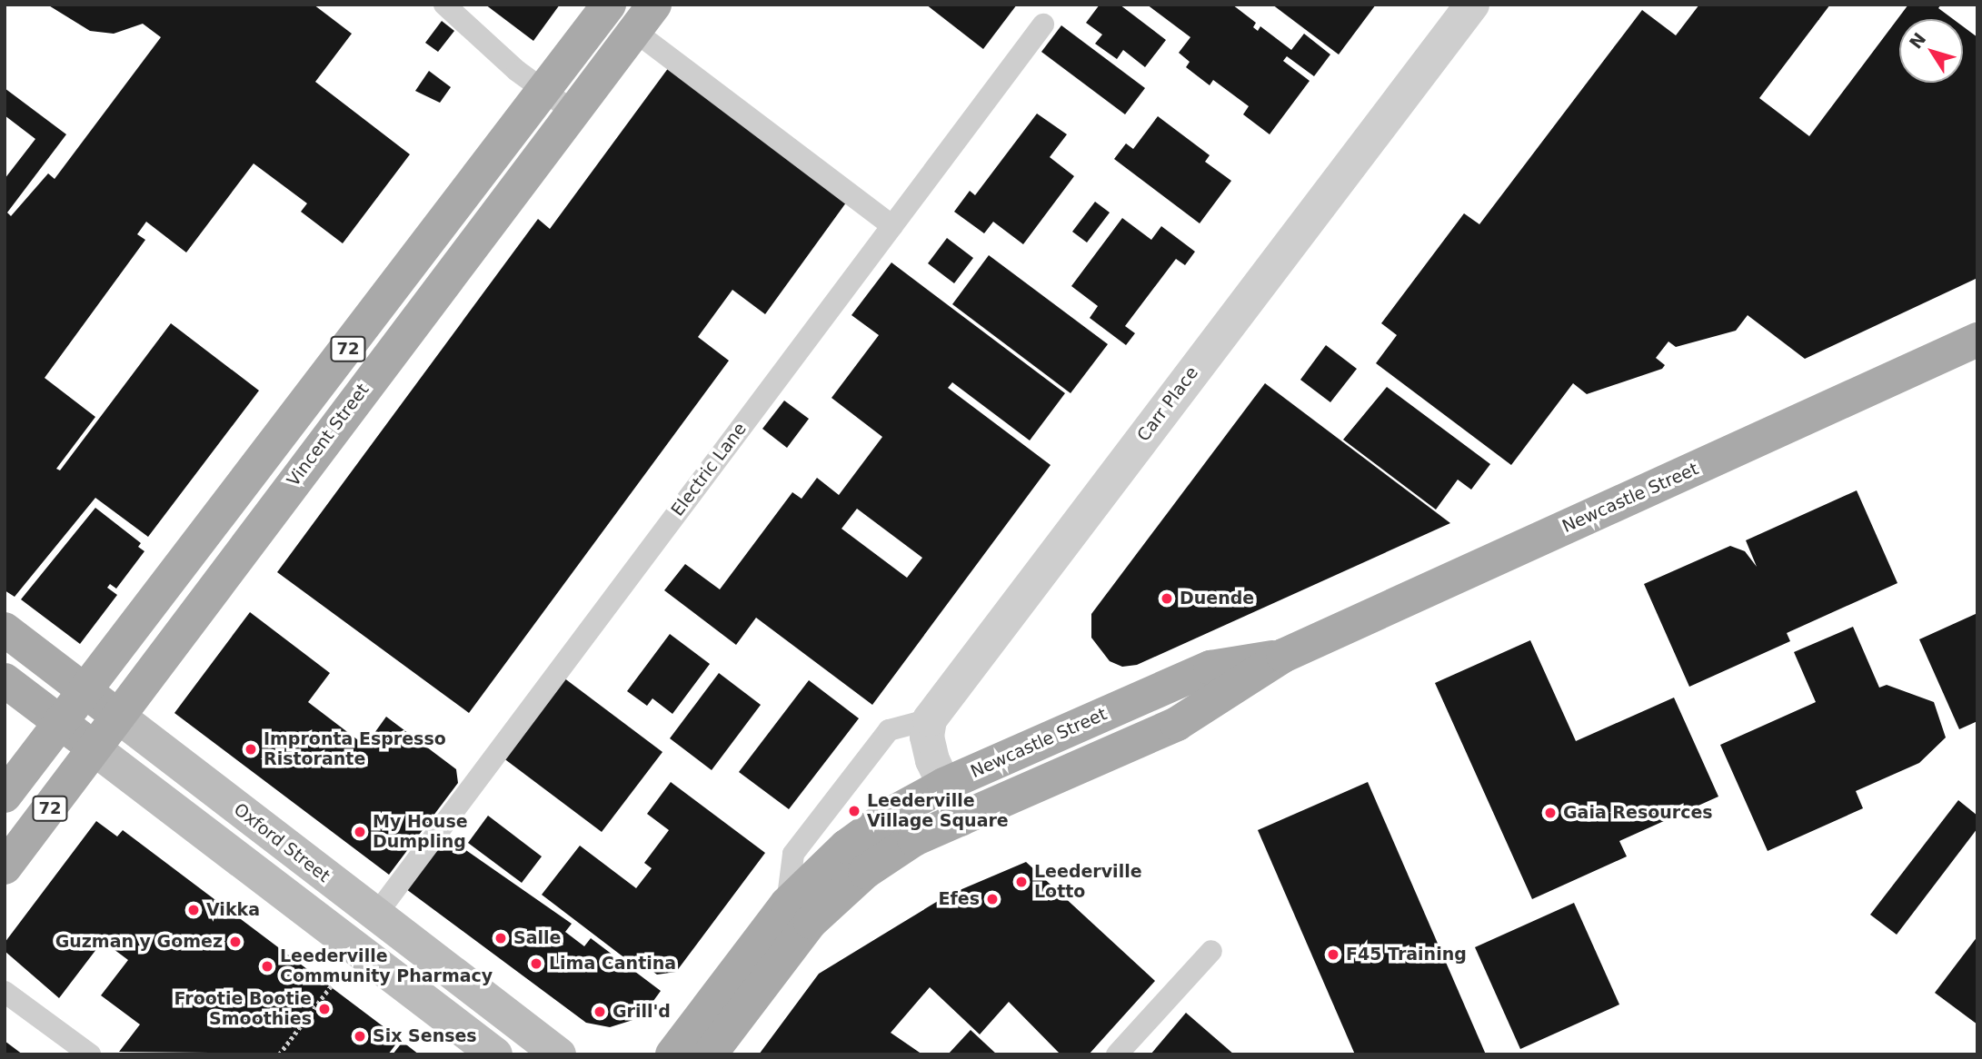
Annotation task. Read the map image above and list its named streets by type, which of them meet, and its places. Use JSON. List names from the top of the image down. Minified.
{"streets":{"main road":["72","Vincent Street","Newcastle Street","Oxford Street"],"street":["Carr Place"],"lane":["Electric Lane"]},"crossings":[["72","Oxford Street"],["Vincent Street","Oxford Street"],["Electric Lane","Oxford Street"]],"places":["Duende","Impronta Espresso Ristorante","Leederville Village Square","Gaia Resources","My House Dumpling","Leederville Lotto","Efes","Vikka","Salle","Guzman y Gomez","F45 Training","Lima Cantina","Leederville Community Pharmacy","Frootie Bootie Smoothies","Grill'd","Six Senses"],"north":"top left"}
